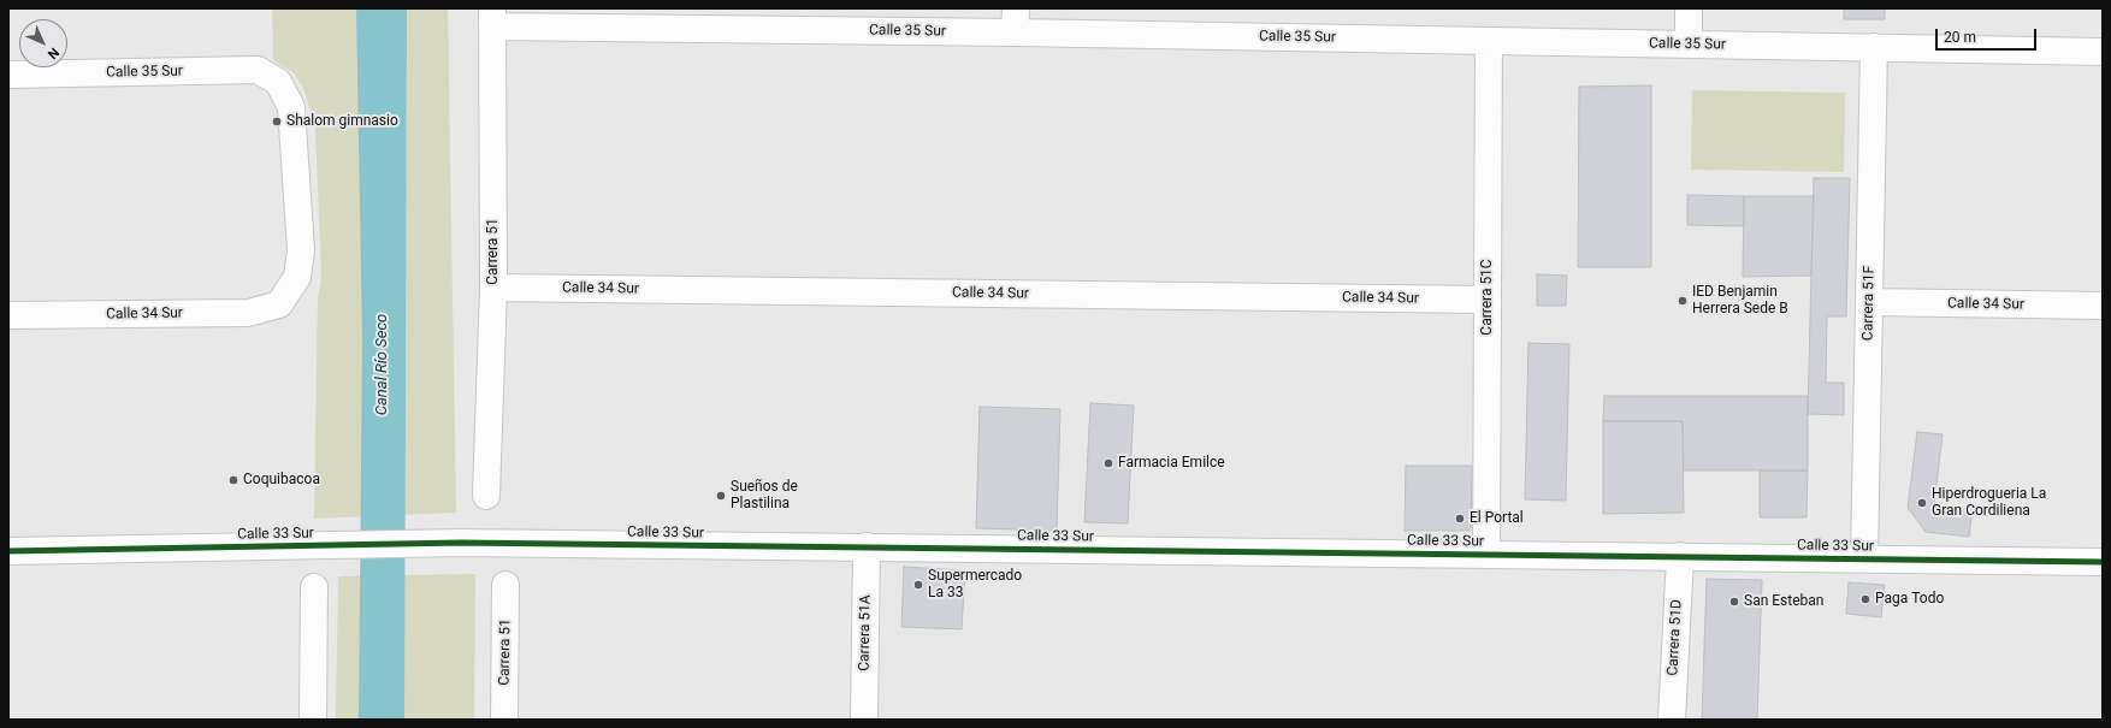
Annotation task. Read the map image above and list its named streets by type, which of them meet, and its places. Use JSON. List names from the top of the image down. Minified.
{"streets":{"street":["Calle 35 Sur","Carrera 51","Calle 34 Sur","Carrera 51C","Carrera 51F","Calle 33 Sur","Carrera 51A","Carrera 51D"]},"crossings":[["Calle 35 Sur","Carrera 51"],["Calle 35 Sur","Calle 34 Sur"],["Calle 35 Sur","Carrera 51C"],["Calle 35 Sur","Carrera 51F"],["Carrera 51","Calle 34 Sur"],["Calle 34 Sur","Carrera 51C"],["Calle 34 Sur","Carrera 51F"],["Carrera 51C","Calle 33 Sur"],["Carrera 51F","Calle 33 Sur"],["Calle 33 Sur","Carrera 51A"],["Calle 33 Sur","Carrera 51D"]],"water":["Canal Río Seco"],"places":["Shalom gimnasio","IED Benjamin Herrera Sede B","Farmacia Emilce","Coquibacoa","Sueños de Plastilina","Hiperdrogueria La Gran Cordiliena","El Portal","Supermercado La 33","Paga Todo","San Esteban"],"scale_bar":"20 m","north":"bottom right"}
